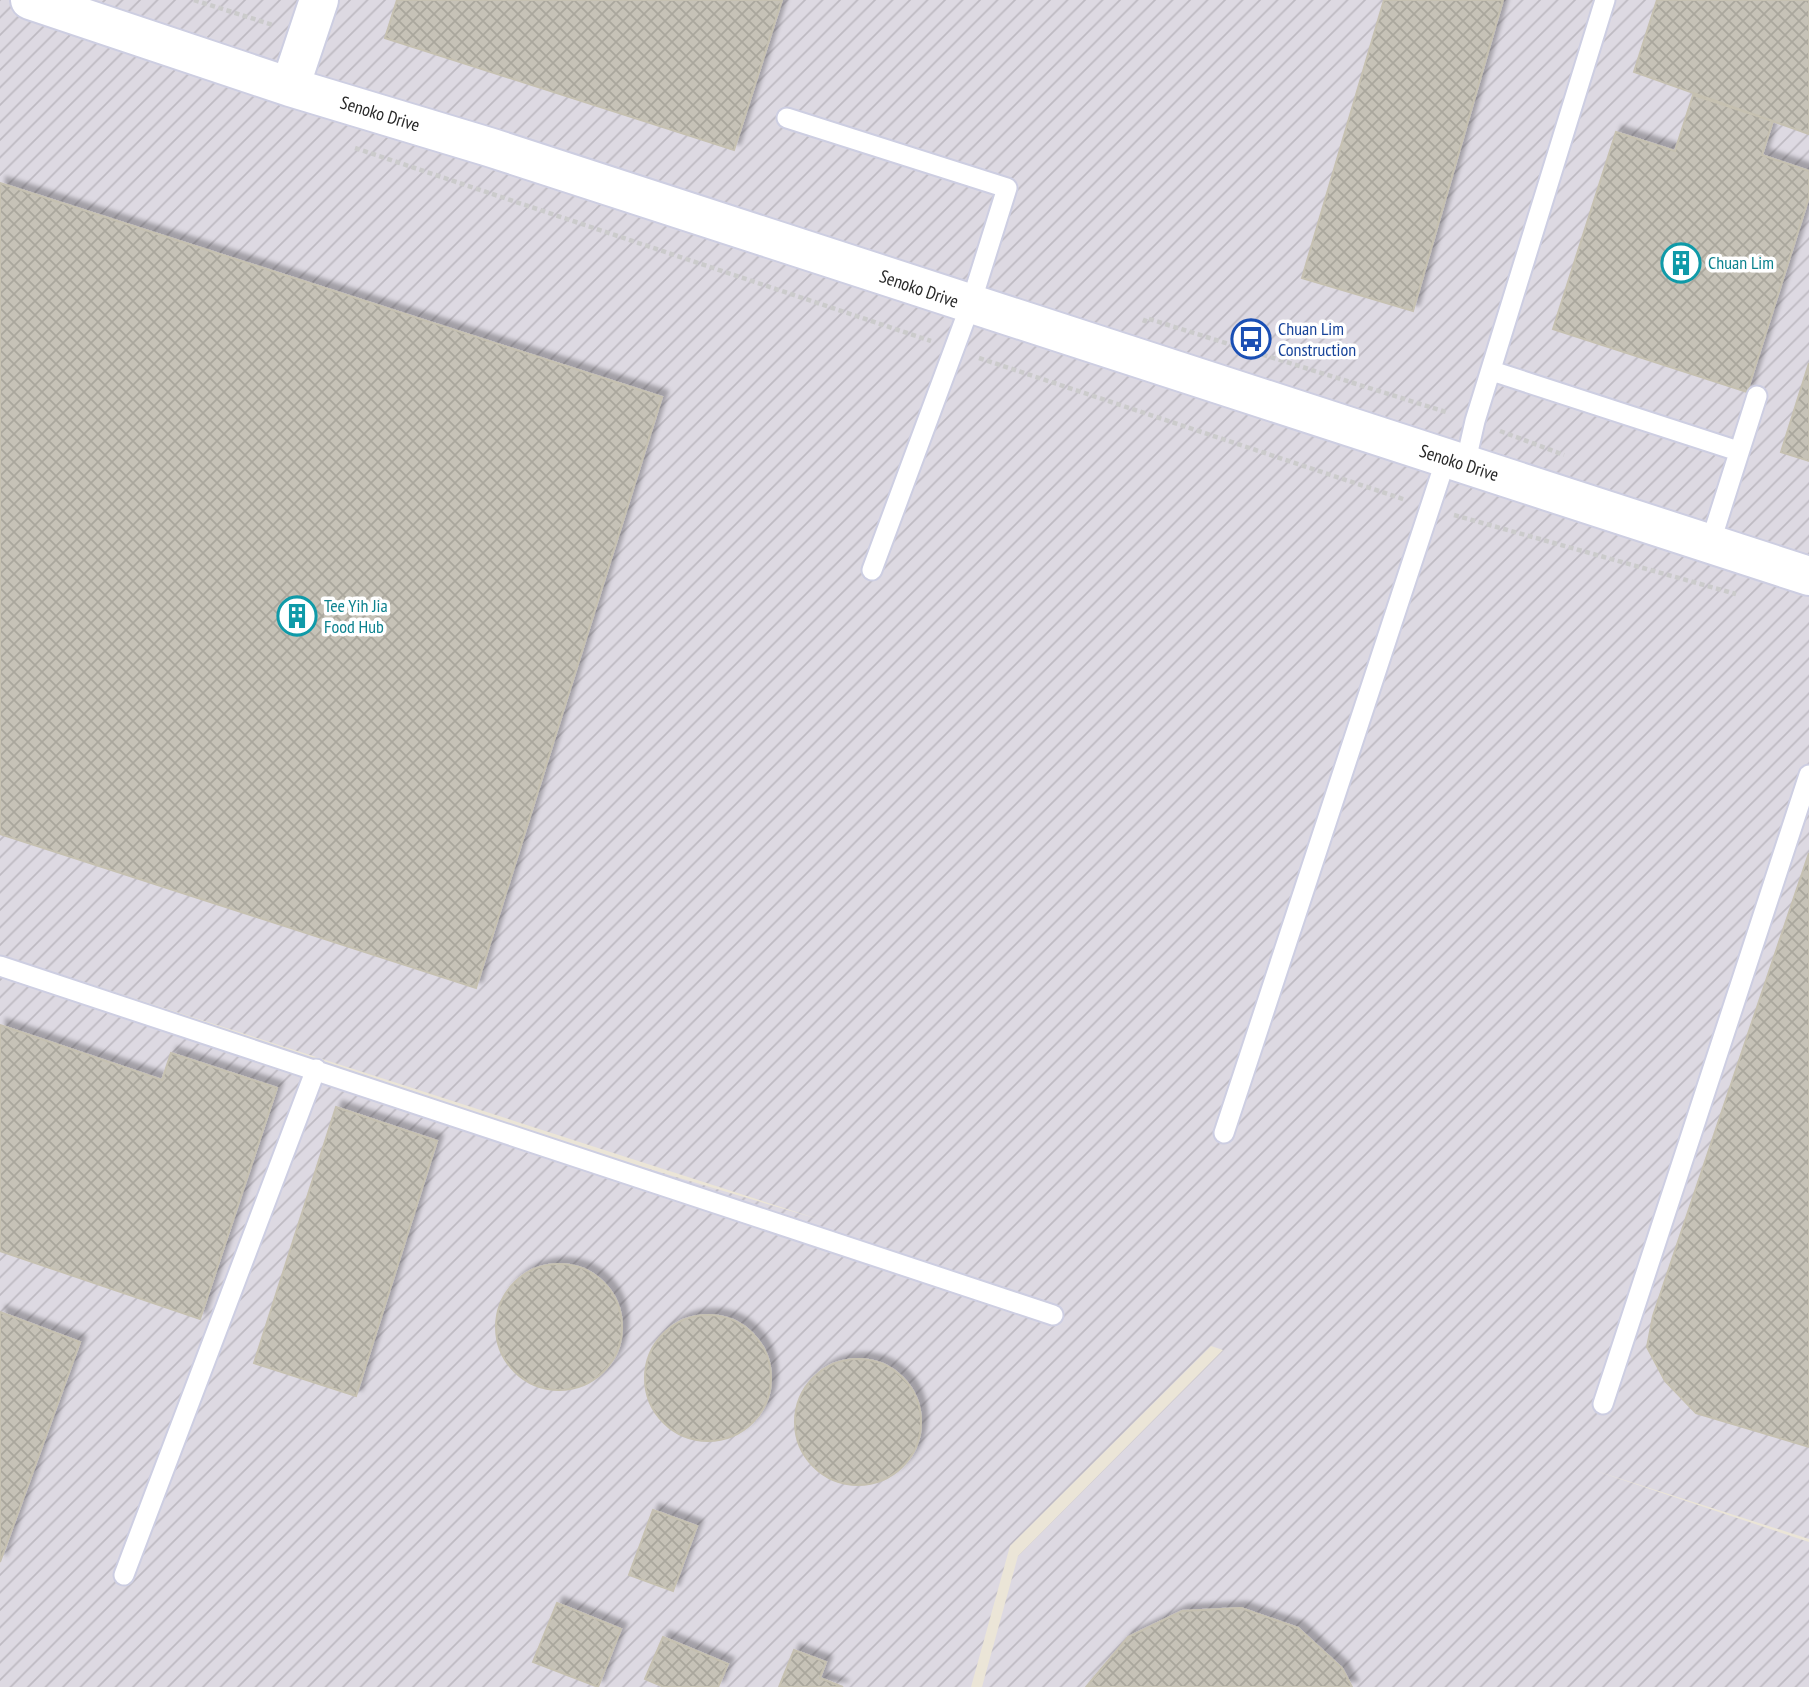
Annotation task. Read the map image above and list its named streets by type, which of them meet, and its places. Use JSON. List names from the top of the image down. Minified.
{"streets":{"street":["Senoko Drive"]},"places":{"building":["Chuan Lim","Tee Yih Jia Food Hub"],"bus stop":["Chuan Lim Construction"]}}
